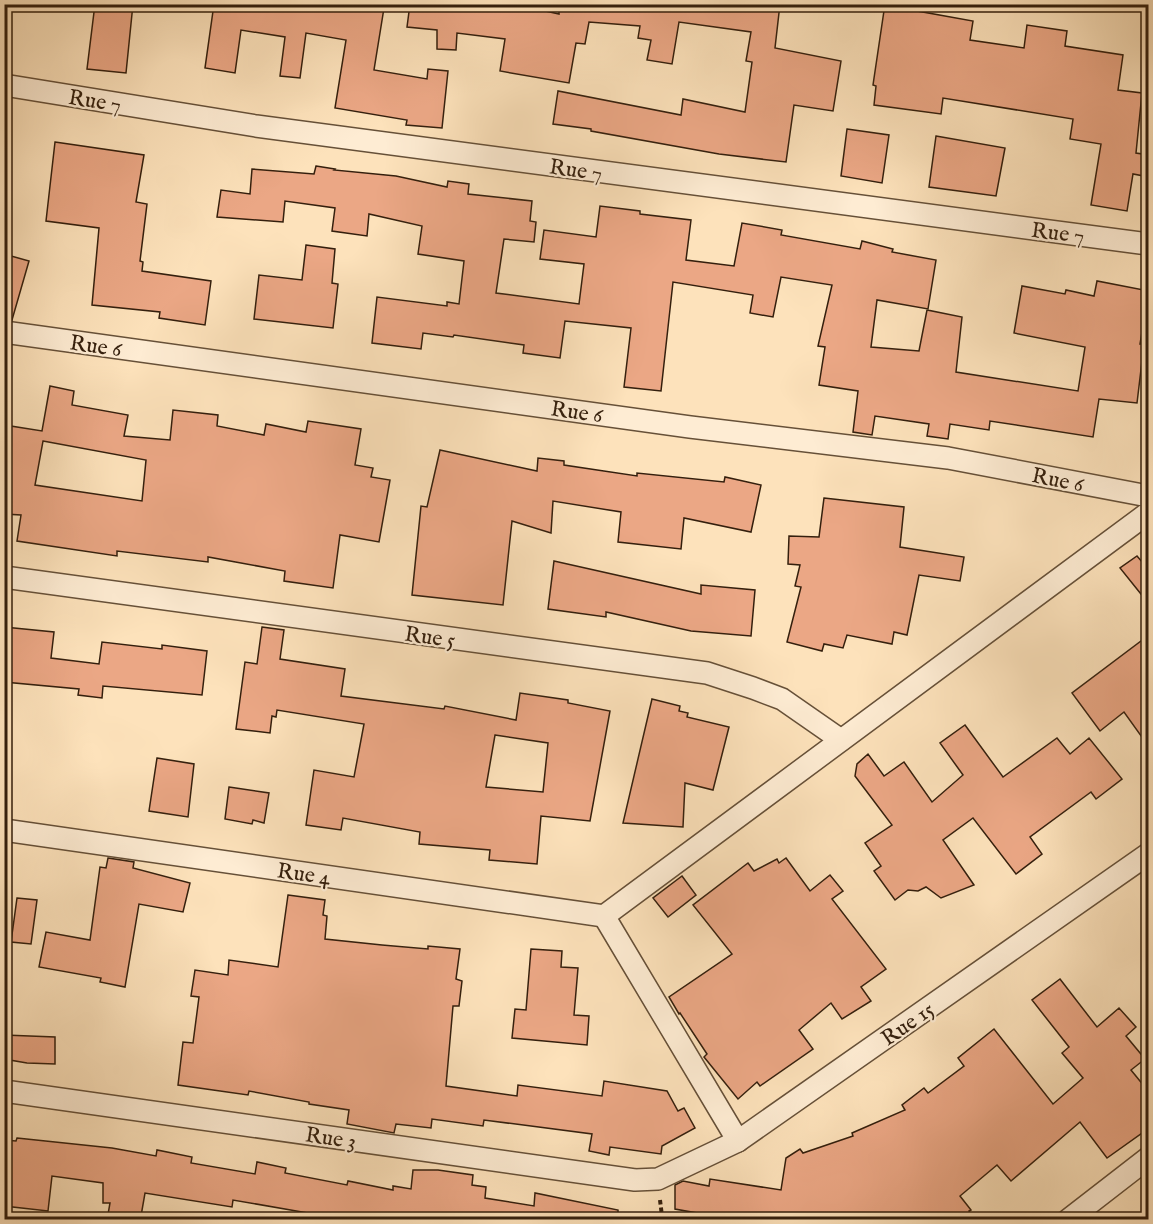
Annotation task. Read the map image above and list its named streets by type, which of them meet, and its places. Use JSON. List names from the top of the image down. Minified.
{"streets":{"street":["Rue 7","Rue 6","Rue 5","Rue 4","Rue 15","Rue 3"]},"crossings":[["Rue 15","Rue 3"]]}
